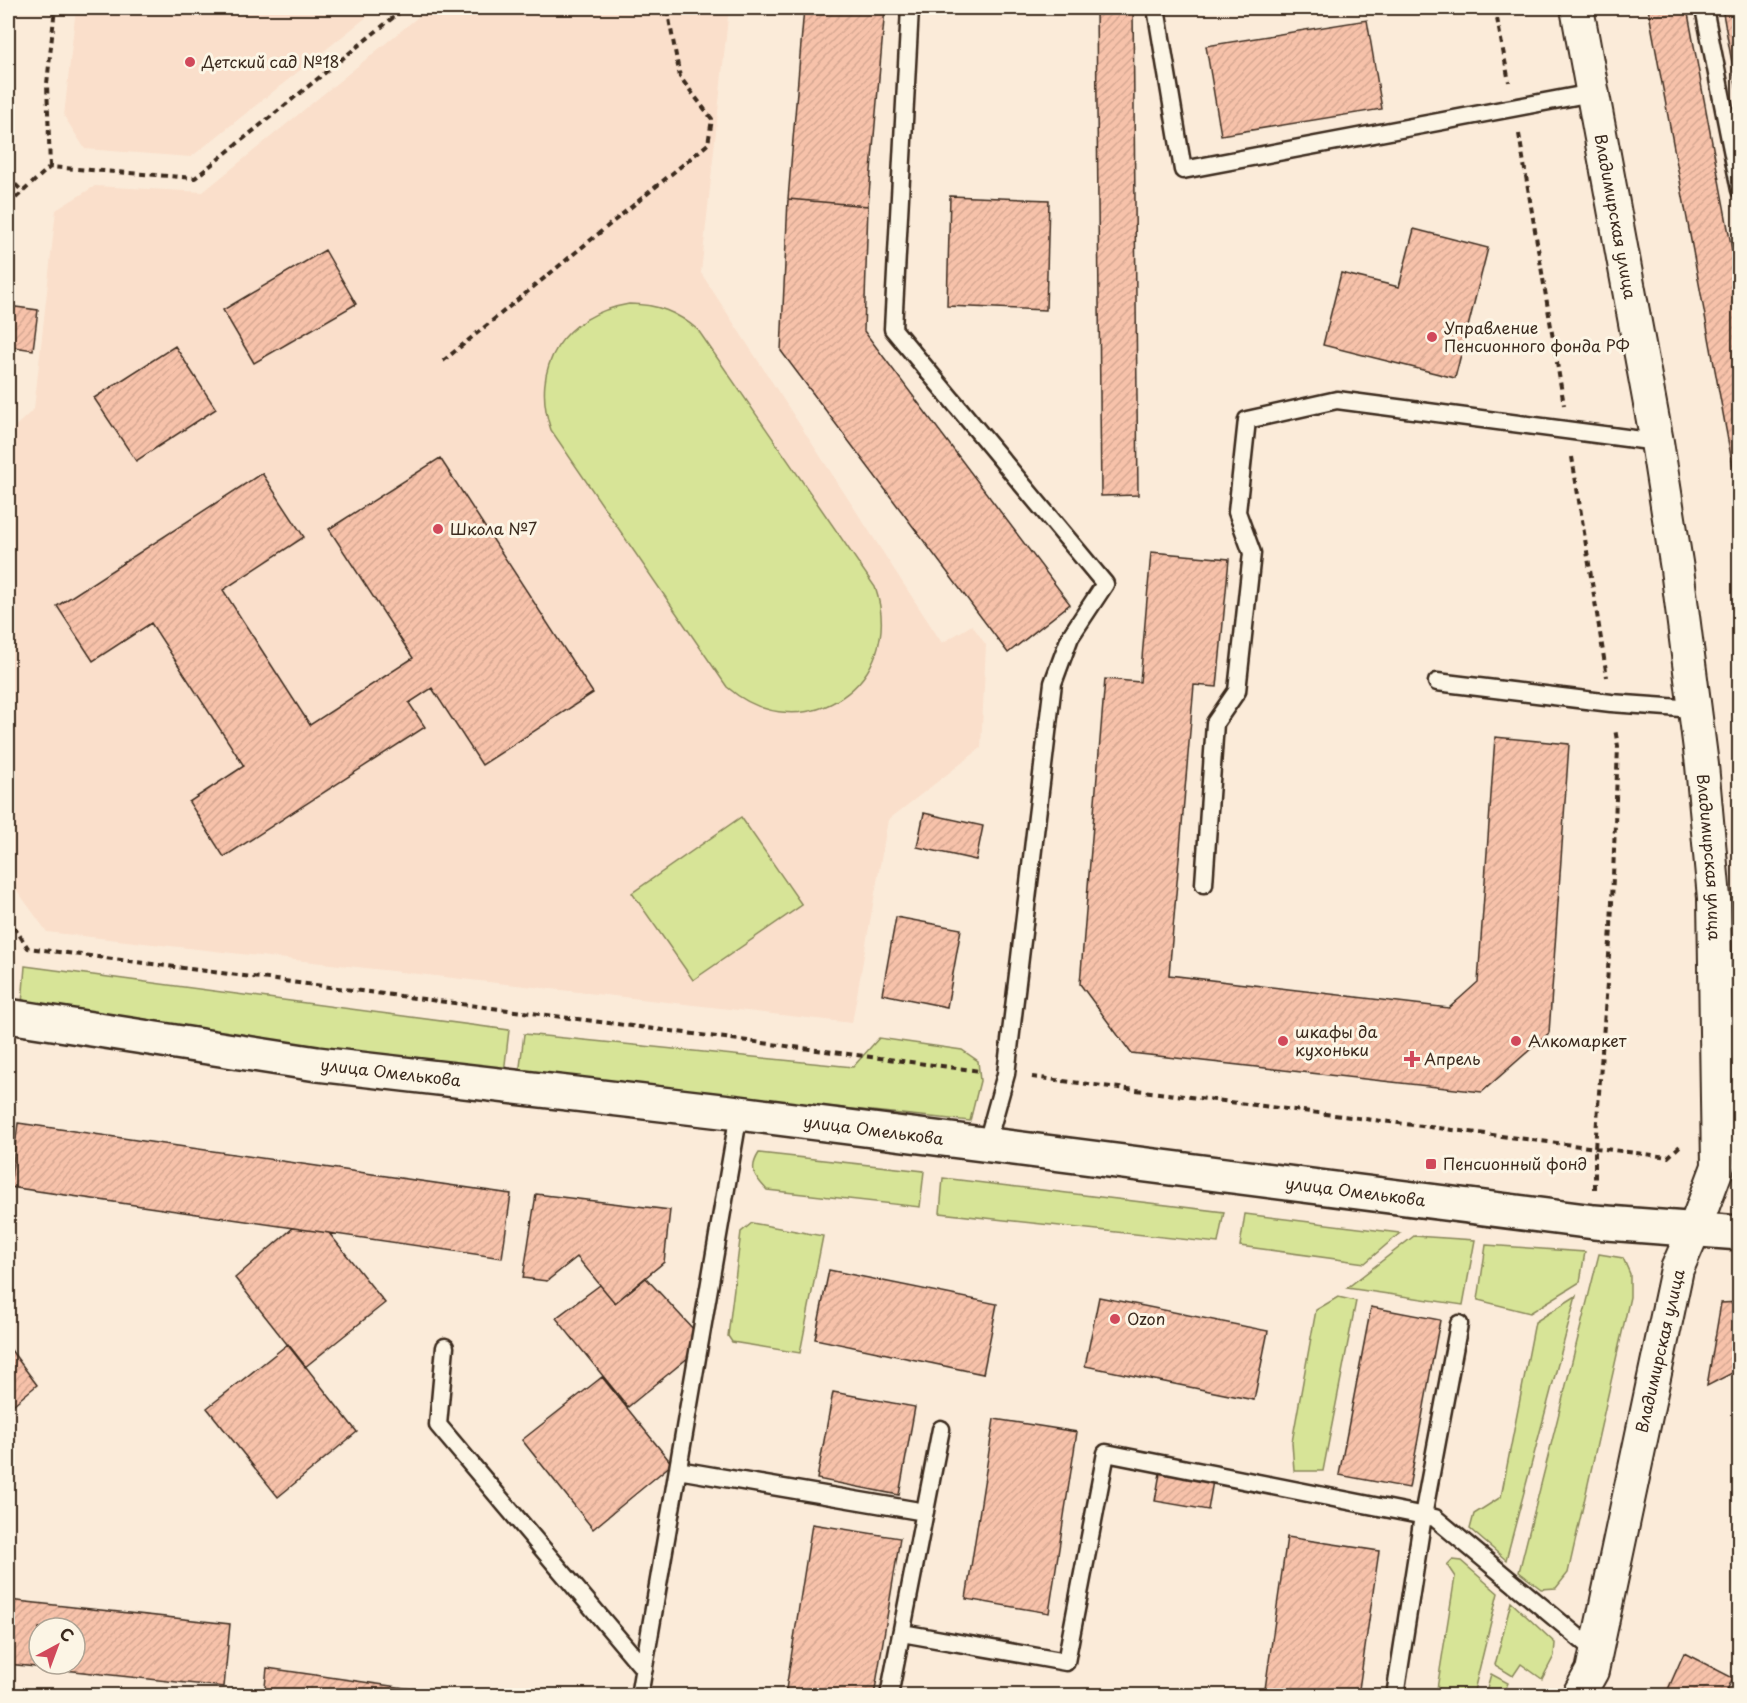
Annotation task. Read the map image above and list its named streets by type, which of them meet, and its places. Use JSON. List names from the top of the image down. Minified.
{"streets":{"street":["Владимирская улица","улица Омелькова"]},"crossings":[["Владимирская улица","улица Омелькова"]],"places":{"other":["Детский сад №18","Управление Пенсионного фонда РФ","Школа №7","шкафы да кухоньки","Алкомаркет","Ozon"],"health":["Апрель"],"transit":["Пенсионный фонд"]},"north":"top right"}
